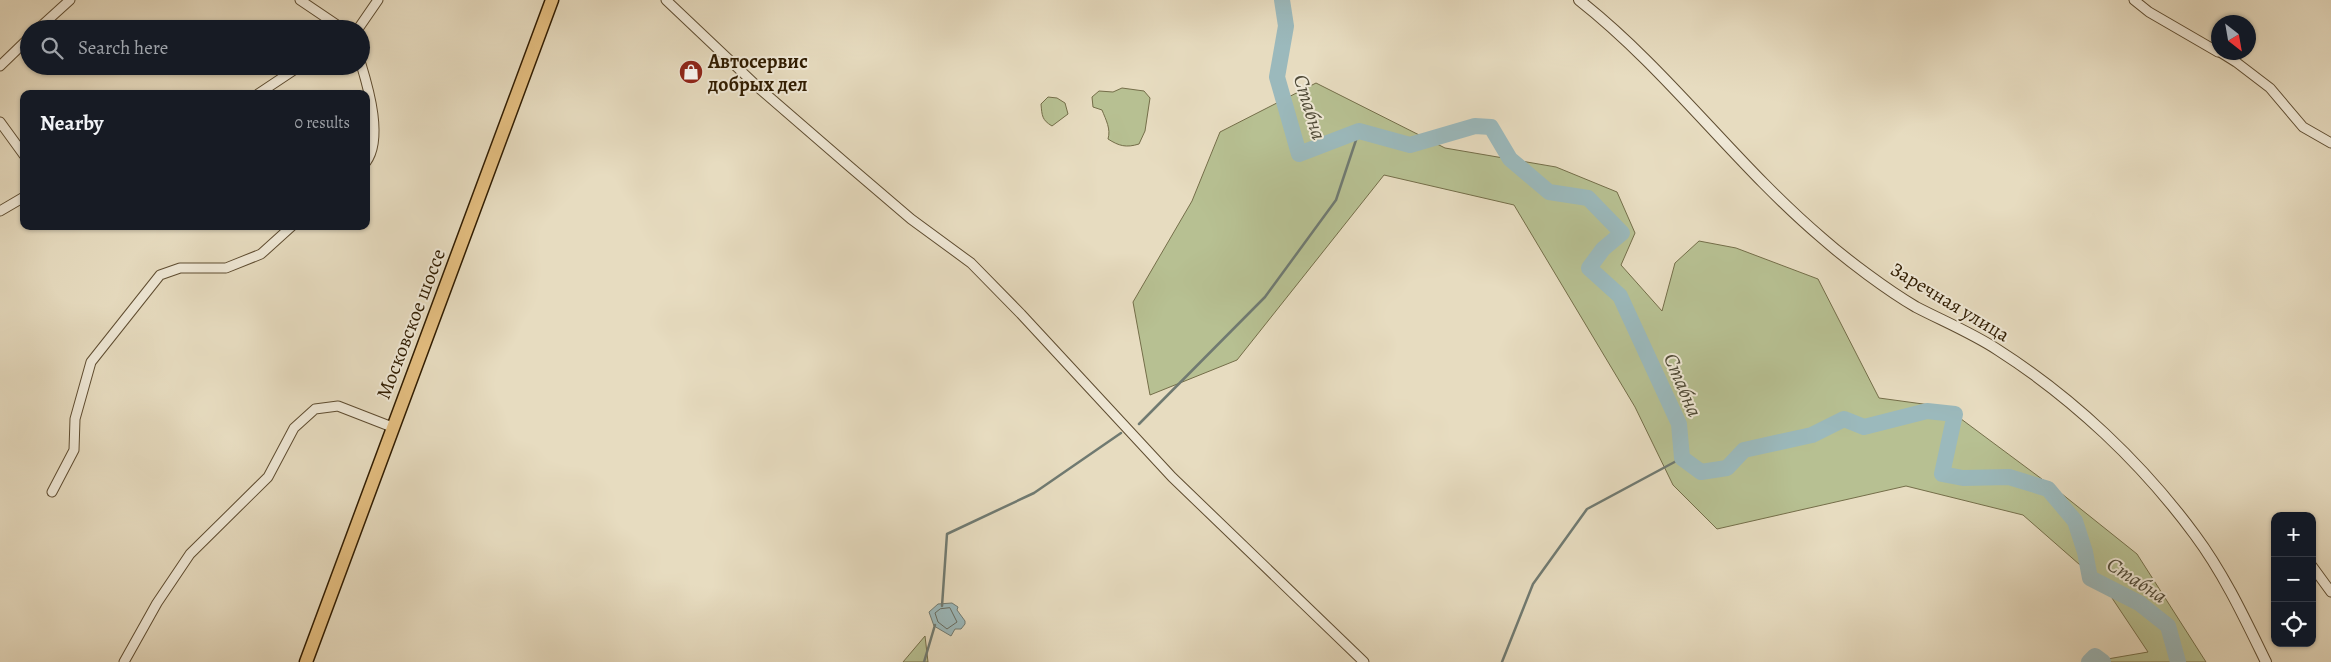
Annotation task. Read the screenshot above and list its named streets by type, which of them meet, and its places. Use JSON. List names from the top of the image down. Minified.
{"streets":{"main road":["Московское шоссе"],"street":["Заречная улица"]},"water":["Стабна"],"places":{"shop":["Автосервис добрых дел"]},"north":"bottom right","page":{"search":"Search here","heading":["Nearby","0 results"],"map_buttons":["+","−"]}}
